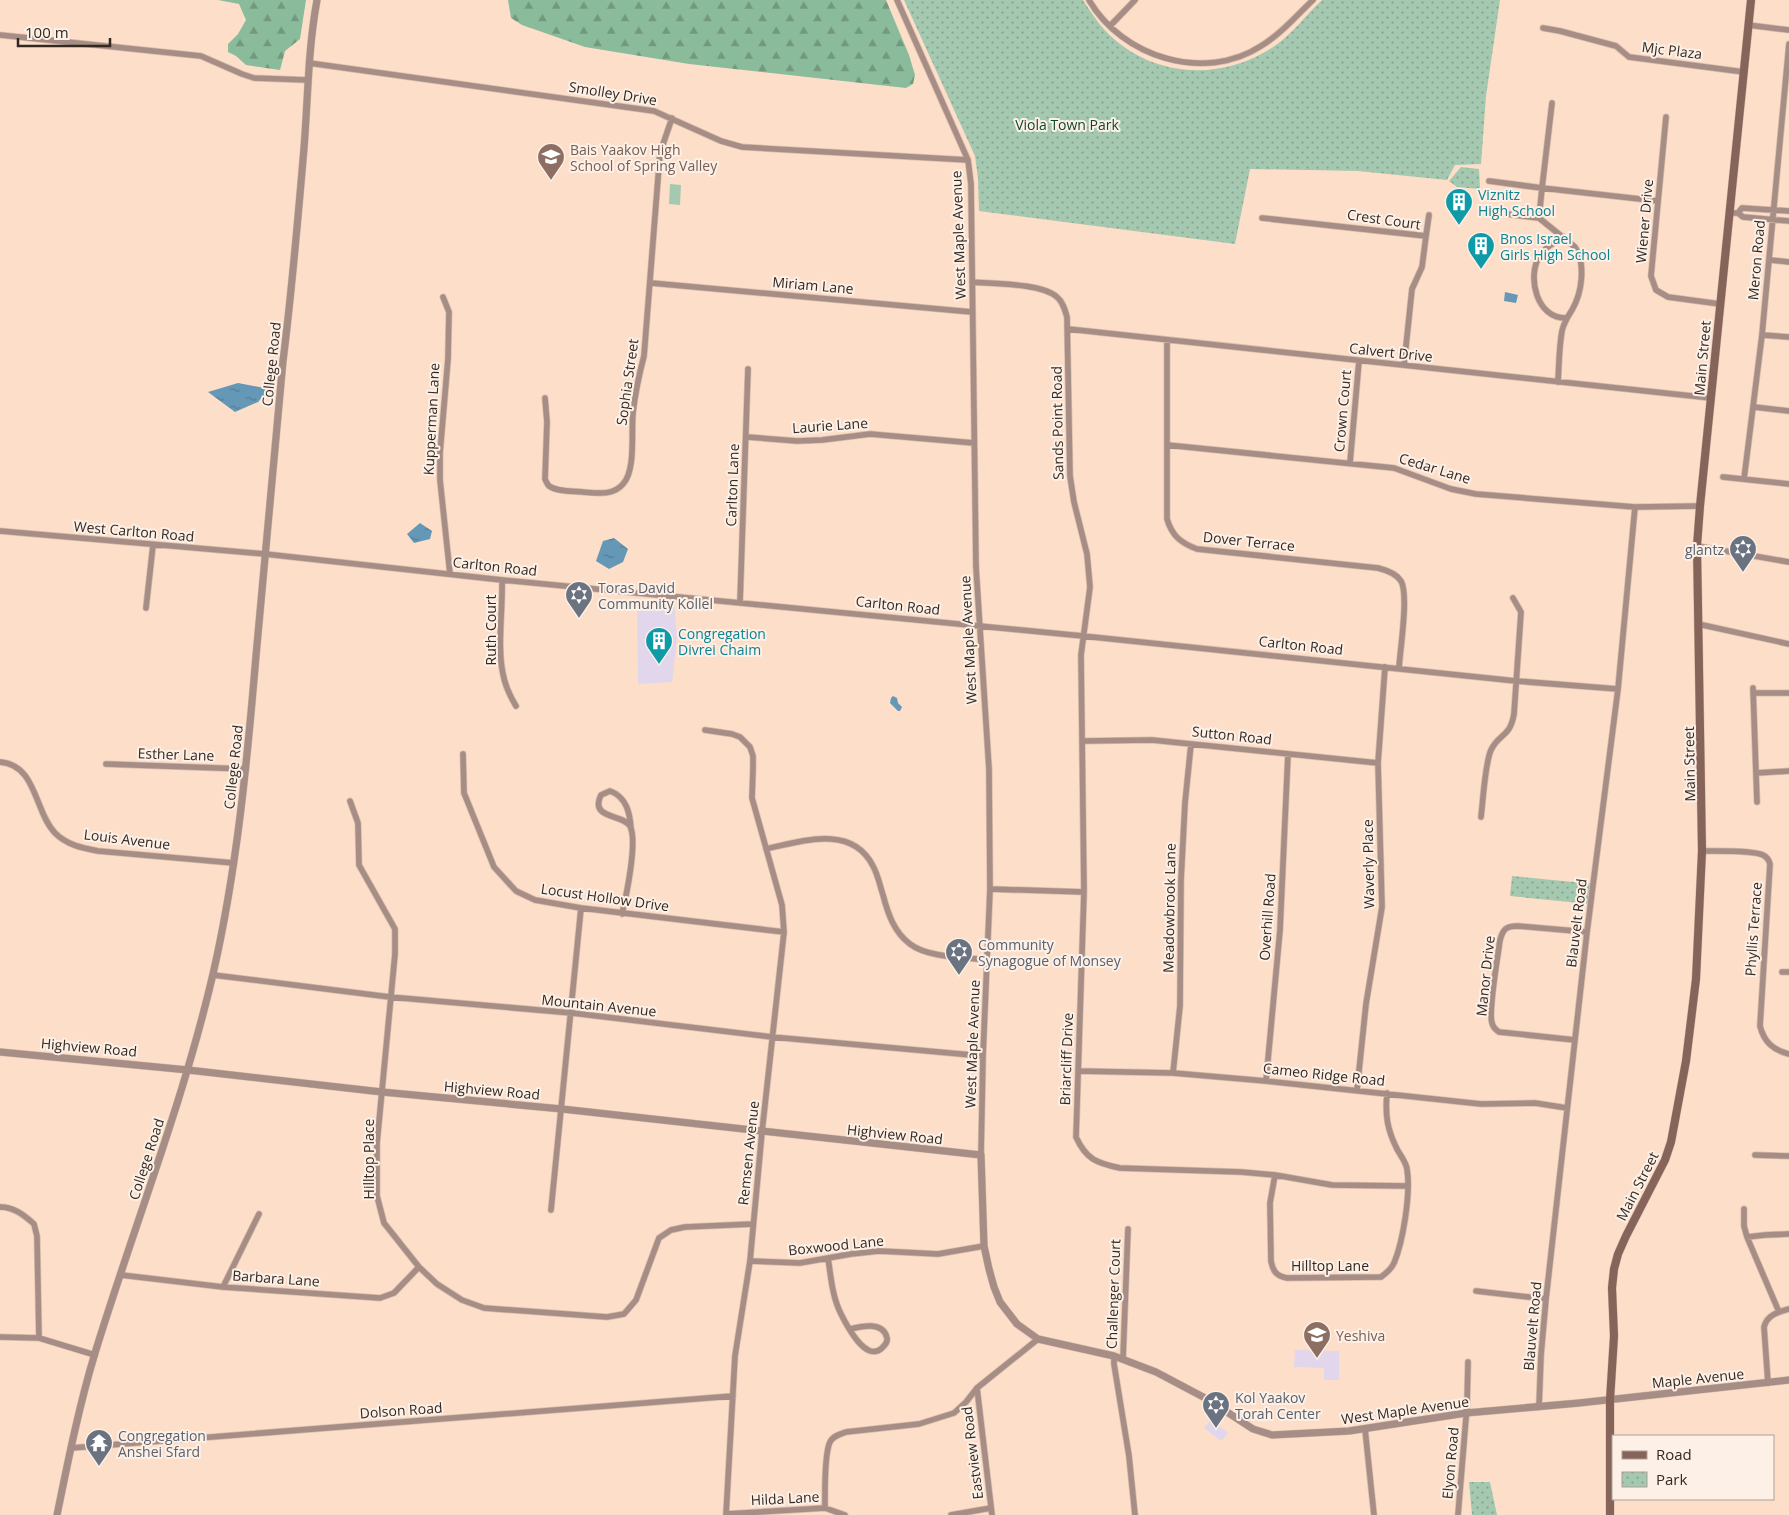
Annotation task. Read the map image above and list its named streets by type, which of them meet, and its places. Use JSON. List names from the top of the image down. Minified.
{"streets":{"main road":["Main Street"],"street":["Mjc Plaza","Smolley Drive","Crest Court","Wiener Drive","West Maple Avenue","Meron Road","Miriam Lane","Calvert Drive","College Road","Sophia Street","Crown Court","Kupperman Lane","Sands Point Road","Laurie Lane","Cedar Lane","Carlton Lane","West Carlton Road","Dover Terrace","Carlton Road","Ruth Court","Sutton Road","Esther Lane","Louis Avenue","Waverly Place","Locust Hollow Drive","Meadowbrook Lane","Overhill Road","Blauvelt Road","Phyllis Terrace","Manor Drive","Mountain Avenue","Highview Road","Briarcliff Drive","Cameo Ridge Road","Remsen Avenue","Hilltop Place","Boxwood Lane","Hilltop Lane","Barbara Lane","Challenger Court","Maple Avenue","Dolson Road","Eastview Road","Elyon Road","Hilda Lane"]},"crossings":[["Mjc Plaza","Main Street"],["Smolley Drive","West Maple Avenue"],["Smolley Drive","College Road"],["Smolley Drive","Sophia Street"],["Crest Court","Calvert Drive"],["Wiener Drive","Main Street"],["West Maple Avenue","Miriam Lane"],["West Maple Avenue","Main Street"],["West Maple Avenue","Sands Point Road"],["West Maple Avenue","Laurie Lane"],["West Maple Avenue","Carlton Road"],["West Maple Avenue","Blauvelt Road"],["West Maple Avenue","Mountain Avenue"],["West Maple Avenue","Highview Road"],["West Maple Avenue","Boxwood Lane"],["West Maple Avenue","Challenger Court"],["West Maple Avenue","Maple Avenue"],["West Maple Avenue","Elyon Road"],["Miriam Lane","Sophia Street"],["Calvert Drive","Main Street"],["Calvert Drive","Crown Court"],["Calvert Drive","Sands Point Road"],["Calvert Drive","Dover Terrace"],["Main Street","Phyllis Terrace"],["Main Street","Maple Avenue"],["College Road","West Carlton Road"],["College Road","Carlton Road"],["College Road","Esther Lane"],["College Road","Louis Avenue"],["College Road","Mountain Avenue"],["College Road","Highview Road"],["College Road","Barbara Lane"],["College Road","Dolson Road"],["Crown Court","Cedar Lane"],["Kupperman Lane","Carlton Road"],["Sands Point Road","Carlton Road"],["Sands Point Road","Briarcliff Drive"],["Laurie Lane","Carlton Lane"],["Cedar Lane","Dover Terrace"],["Cedar Lane","Blauvelt Road"],["Carlton Lane","Carlton Road"],["West Carlton Road","Carlton Road"],["Dover Terrace","Carlton Road"],["Carlton Road","Ruth Court"],["Carlton Road","Waverly Place"],["Carlton Road","Blauvelt Road"],["Carlton Road","Briarcliff Drive"],["Sutton Road","Waverly Place"],["Sutton Road","Meadowbrook Lane"],["Sutton Road","Overhill Road"],["Sutton Road","Briarcliff Drive"],["Waverly Place","Cameo Ridge Road"],["Locust Hollow Drive","Remsen Avenue"],["Meadowbrook Lane","Cameo Ridge Road"],["Overhill Road","Cameo Ridge Road"],["Blauvelt Road","Manor Drive"],["Blauvelt Road","Cameo Ridge Road"],["Mountain Avenue","Remsen Avenue"],["Mountain Avenue","Hilltop Place"],["Highview Road","Remsen Avenue"],["Highview Road","Hilltop Place"],["Briarcliff Drive","Cameo Ridge Road"],["Briarcliff Drive","Hilltop Lane"],["Cameo Ridge Road","Hilltop Lane"],["Remsen Avenue","Hilltop Place"],["Remsen Avenue","Boxwood Lane"],["Remsen Avenue","Dolson Road"],["Remsen Avenue","Hilda Lane"],["Hilltop Place","Barbara Lane"]],"parks":["Viola Town Park"],"places":{"school or university":["Bais Yaakov High School of Spring Valley","Yeshiva"],"building":["Viznitz High School","Bnos Israel Girls High School","Congregation Divrei Chaim"],"synagogue":["glantz","Toras David Community Kollel","Community Synagogue of Monsey","Kol Yaakov Torah Center"],"temple":["Congregation Anshei Sfard"]},"legend":["Road","Park"],"scale_bar":"100 m"}
